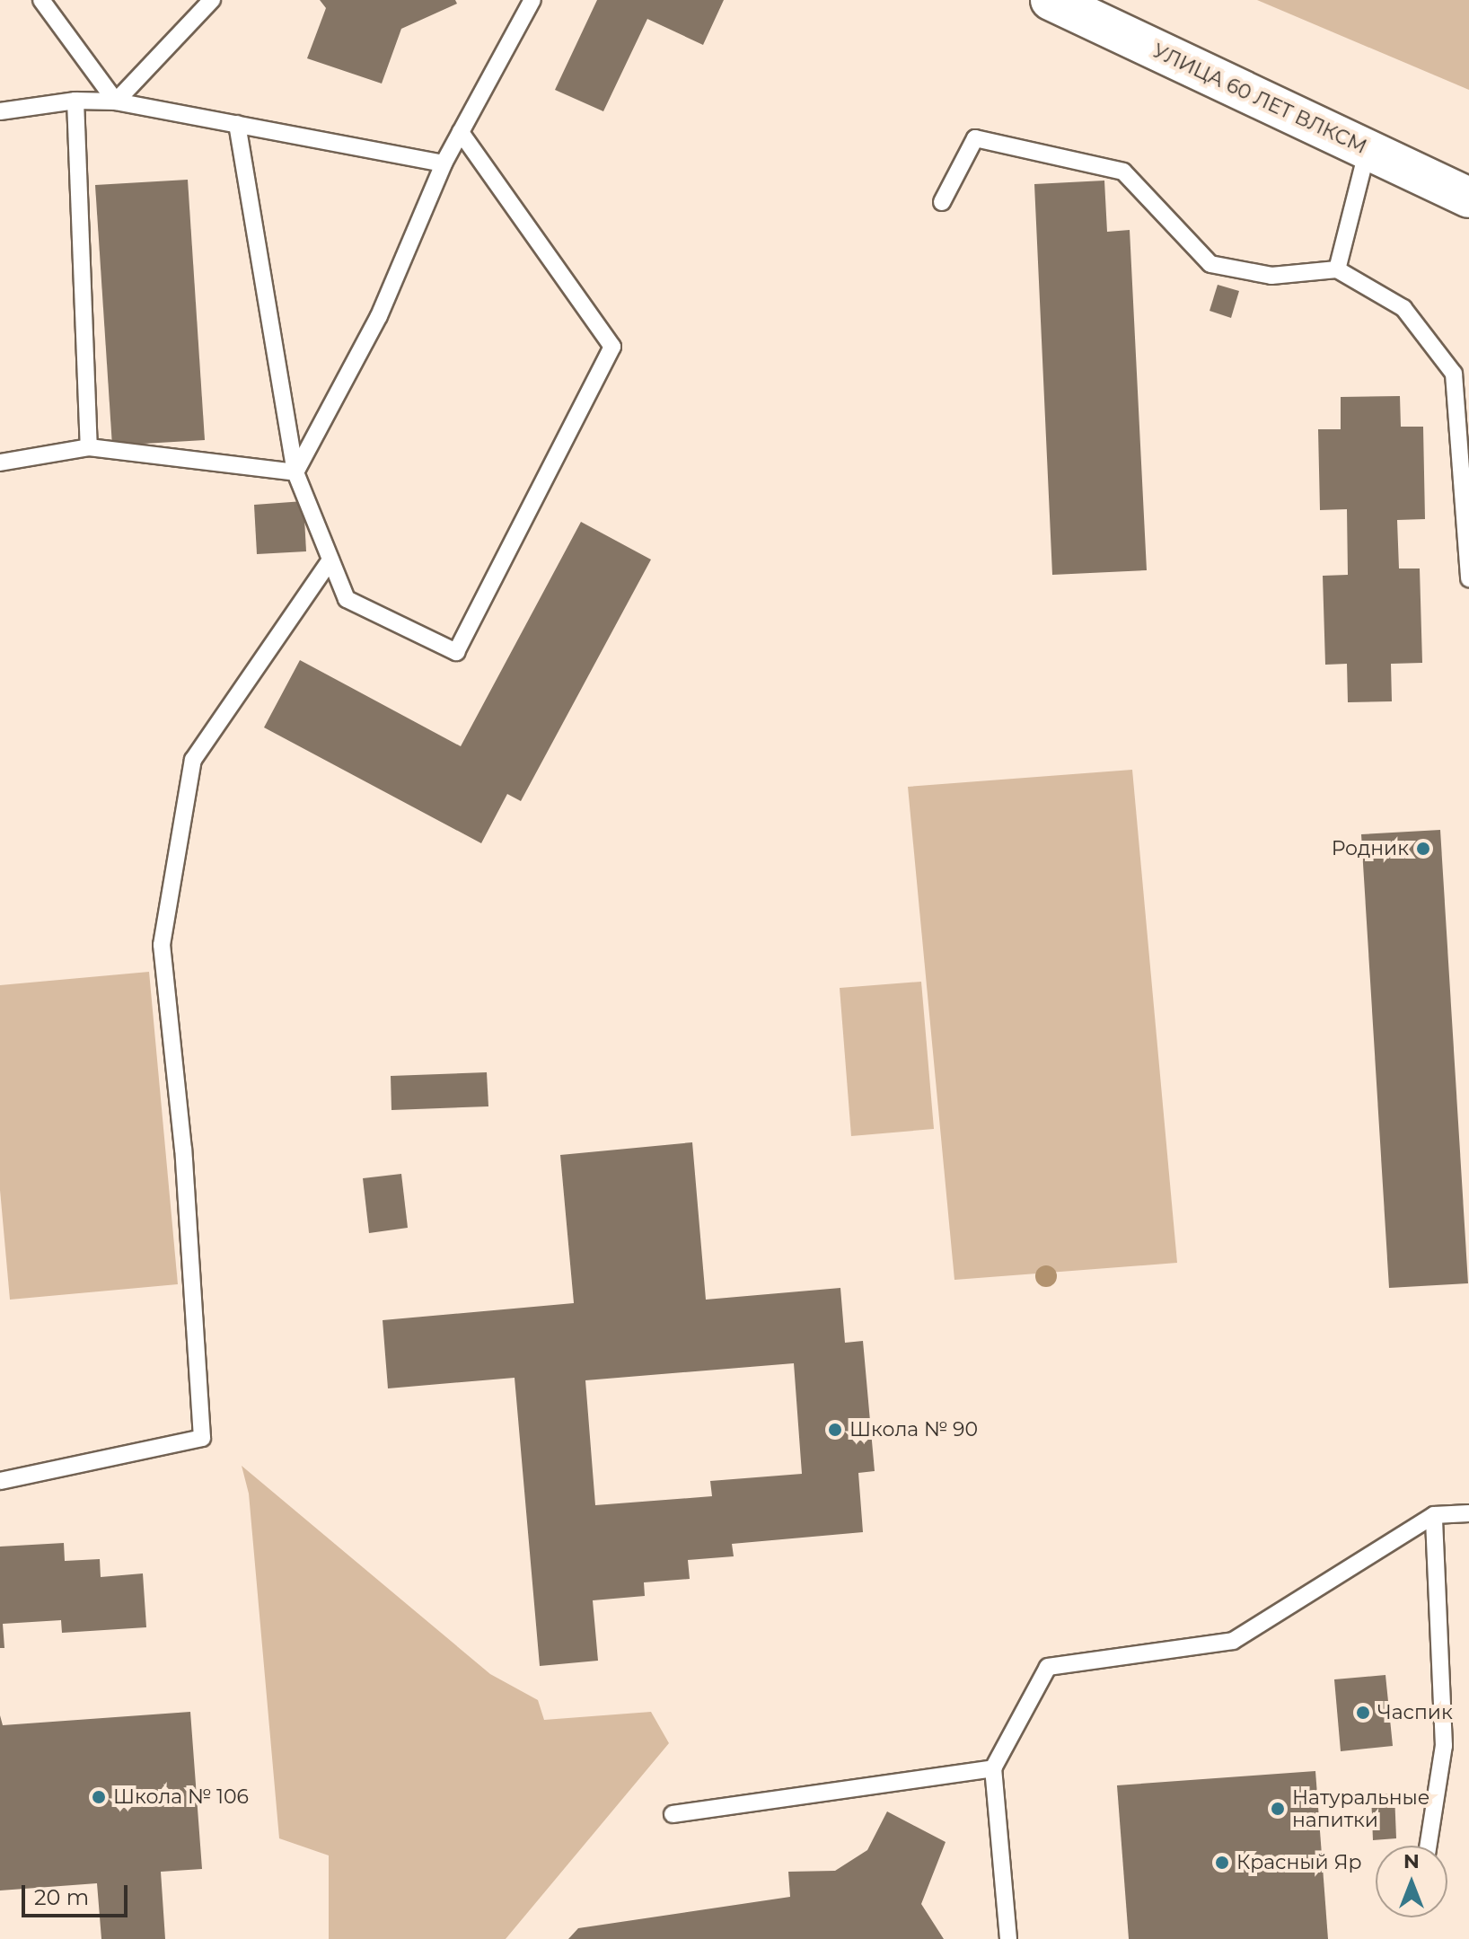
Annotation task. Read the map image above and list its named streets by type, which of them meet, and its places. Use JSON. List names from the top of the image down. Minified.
{"streets":{"street":["УЛИЦА 60 ЛЕТ ВЛКСМ"]},"places":["Родник","Школа № 90","Часпик","Школа № 106","Натуральные напитки","Красный Яр"],"scale_bar":"20 m","north":"top"}
